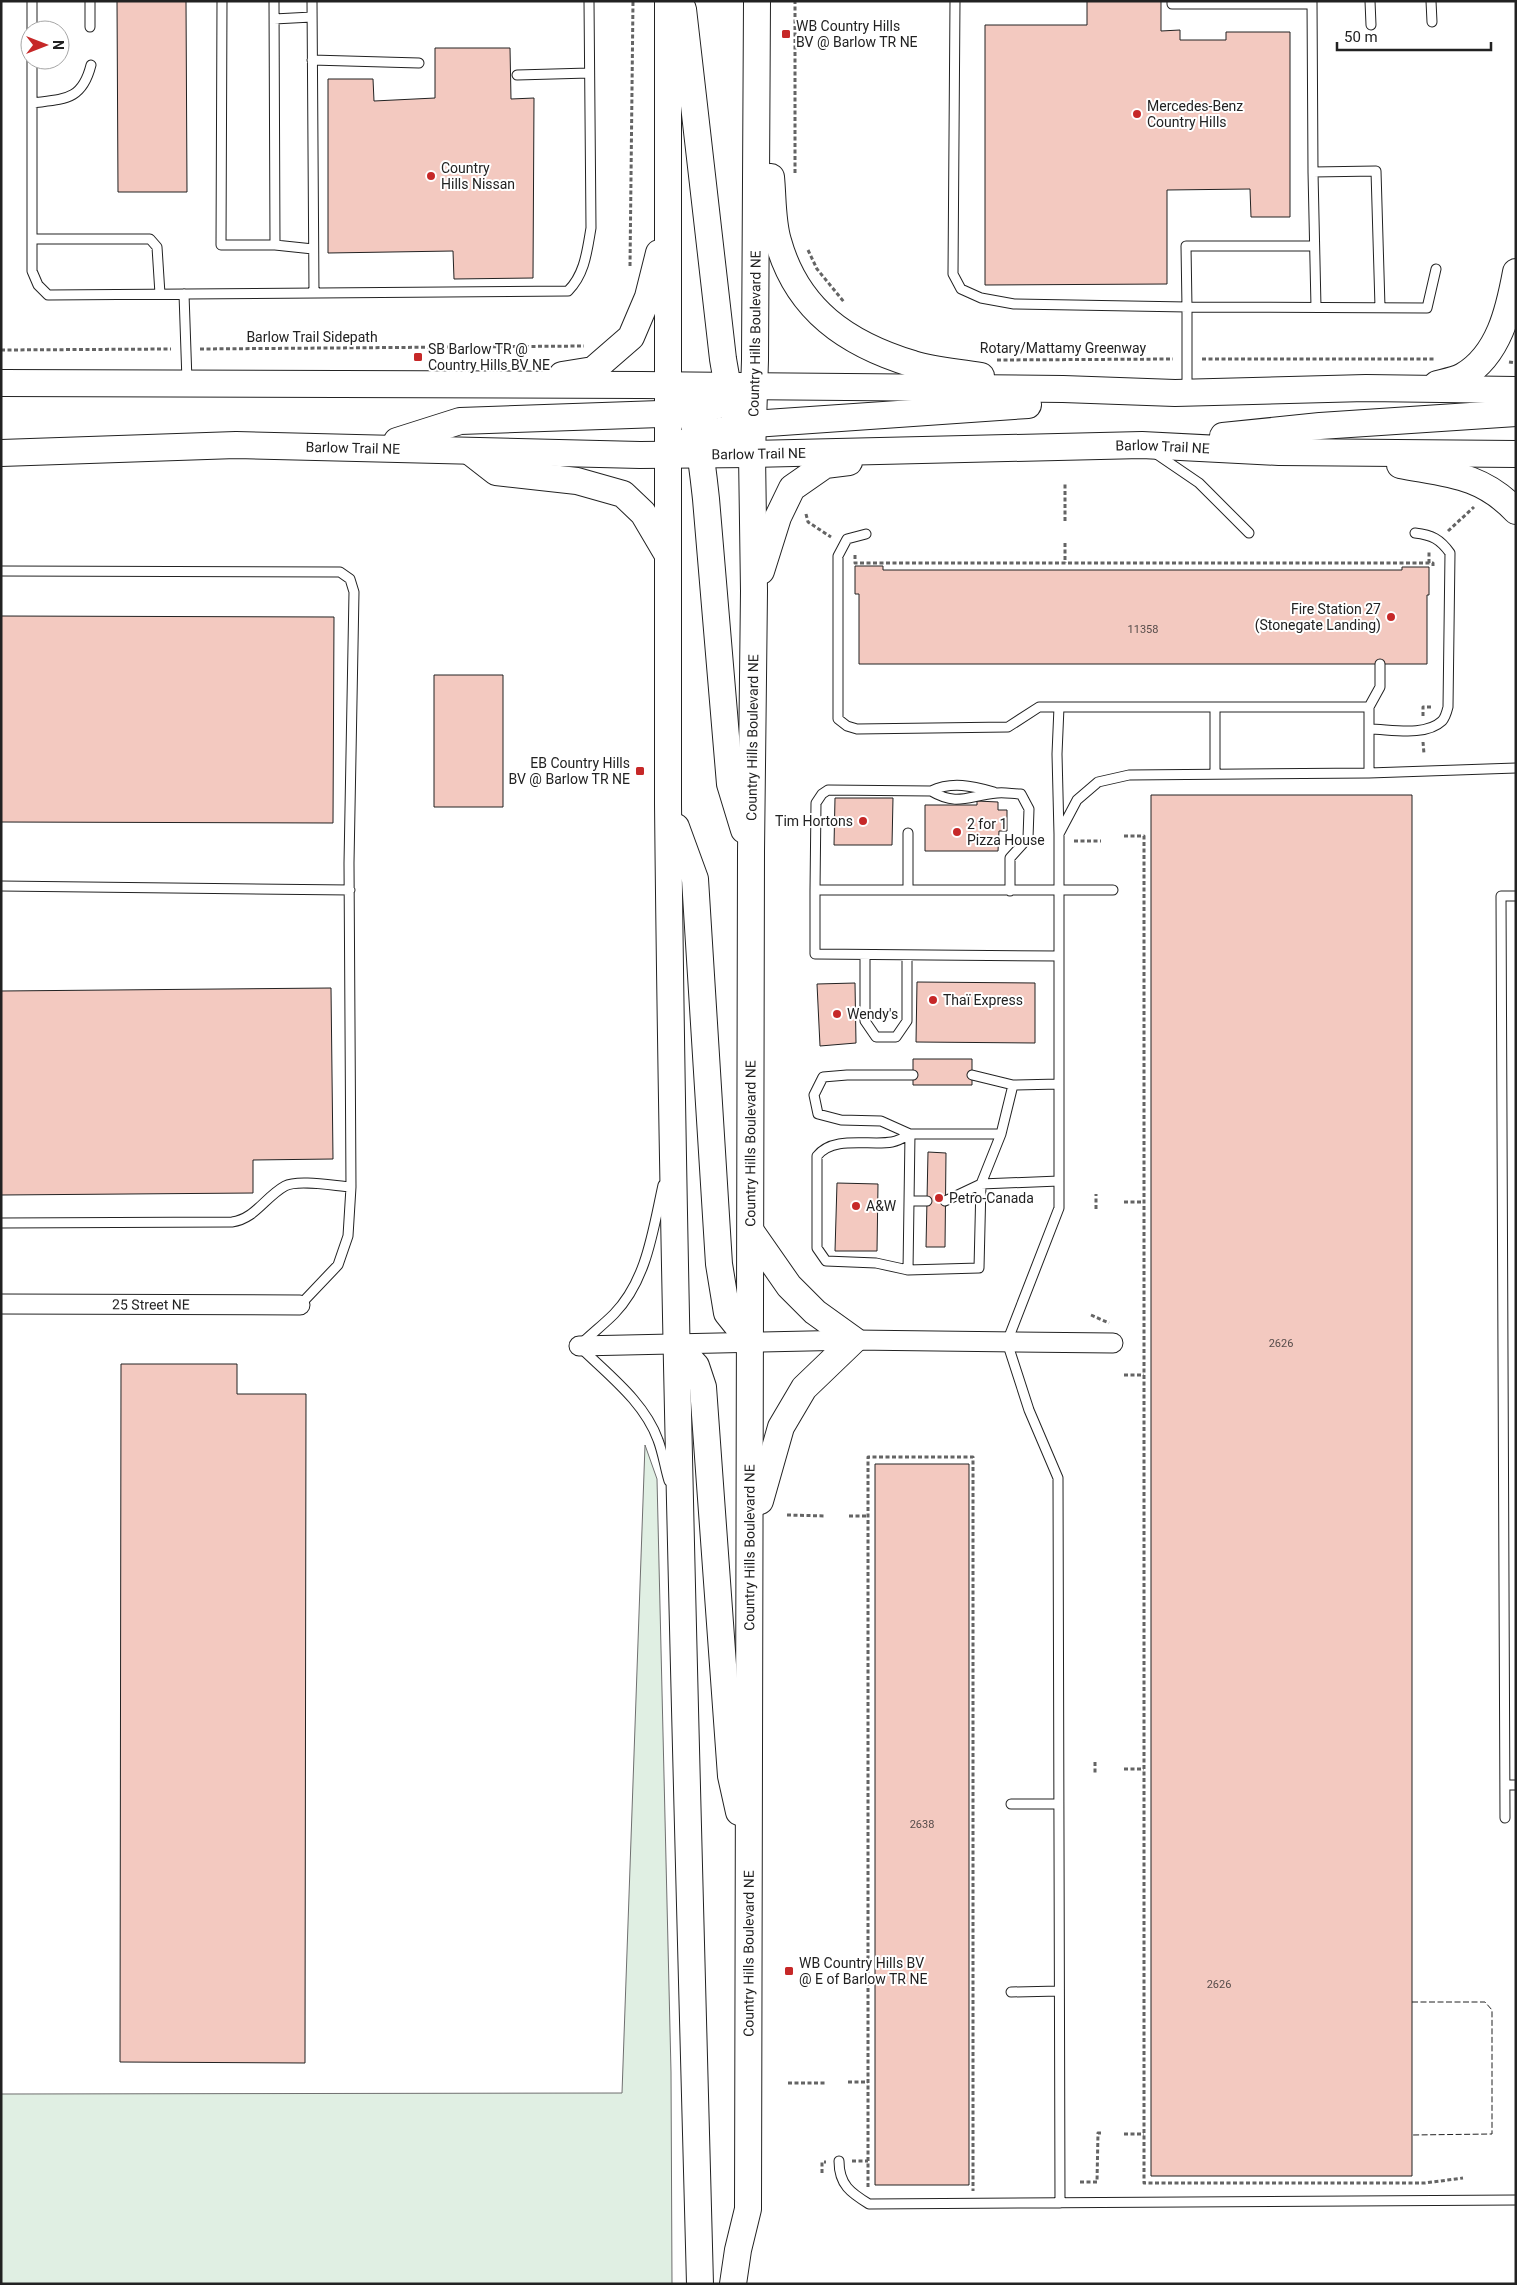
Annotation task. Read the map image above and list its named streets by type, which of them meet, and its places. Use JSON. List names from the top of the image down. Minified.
{"streets":{"main road":["Country Hills Boulevard NE","Barlow Trail NE"],"street":["25 Street NE"],"path":["Barlow Trail Sidepath","Rotary/Mattamy Greenway"]},"crossings":[["Country Hills Boulevard NE","Barlow Trail NE"]],"places":{"transit":["WB Country Hills BV @ Barlow TR NE","SB Barlow TR @ Country Hills BV NE","EB Country Hills BV @ Barlow TR NE","WB Country Hills BV @ E of Barlow TR NE"],"other":["Mercedes-Benz Country Hills","Country Hills Nissan","Fire Station 27 (Stonegate Landing)","Tim Hortons","2 for 1 Pizza House","Thaï Express","Wendy's","Petro-Canada","A&W"]},"house_numbers":["11358","2626","2638","2626"],"scale_bar":"50 m","north":"right"}
